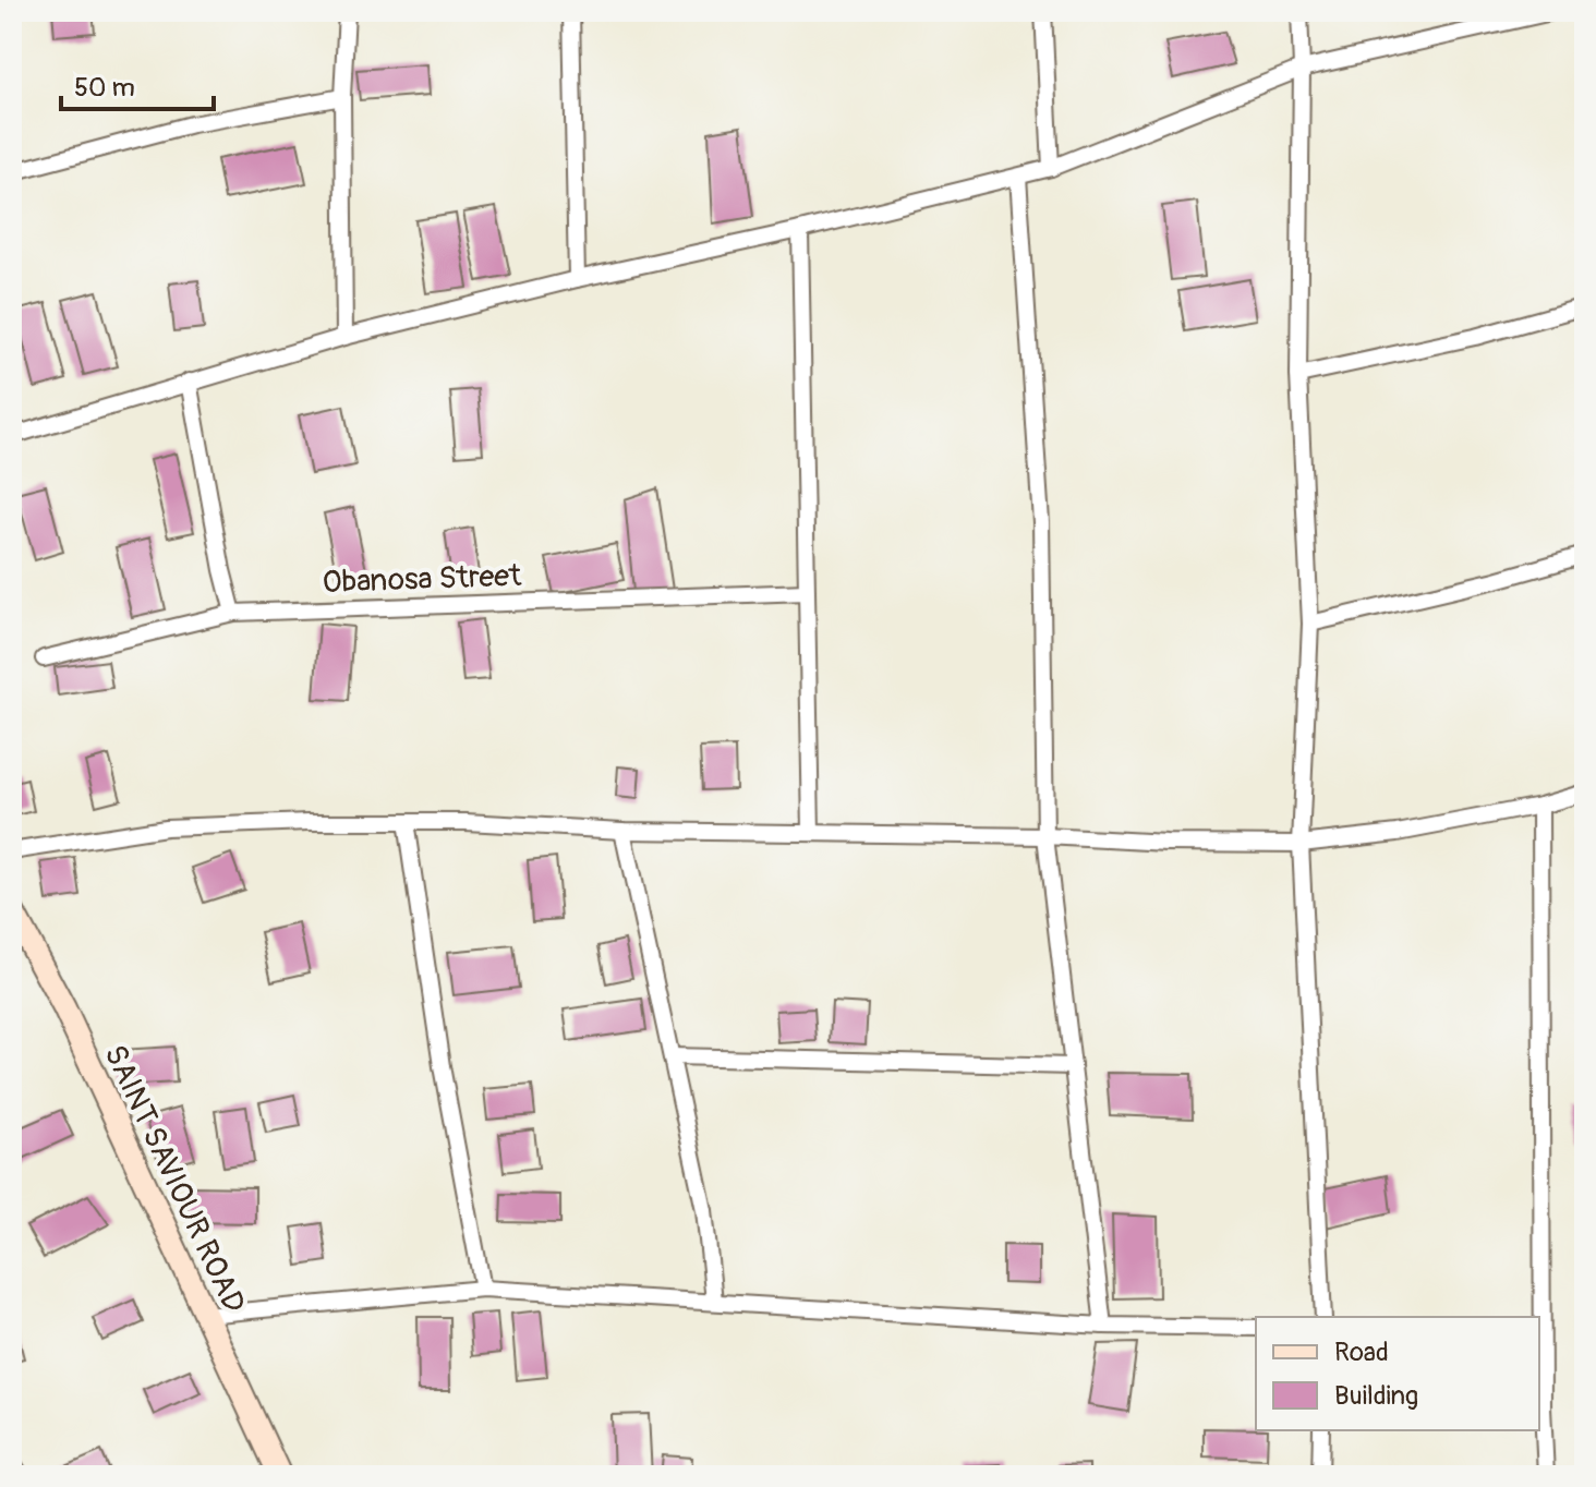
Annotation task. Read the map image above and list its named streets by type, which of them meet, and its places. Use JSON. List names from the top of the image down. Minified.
{"streets":{"street":["Obanosa Street","SAINT SAVIOUR ROAD"]},"legend":["Road","Building"],"scale_bar":"50 m"}
